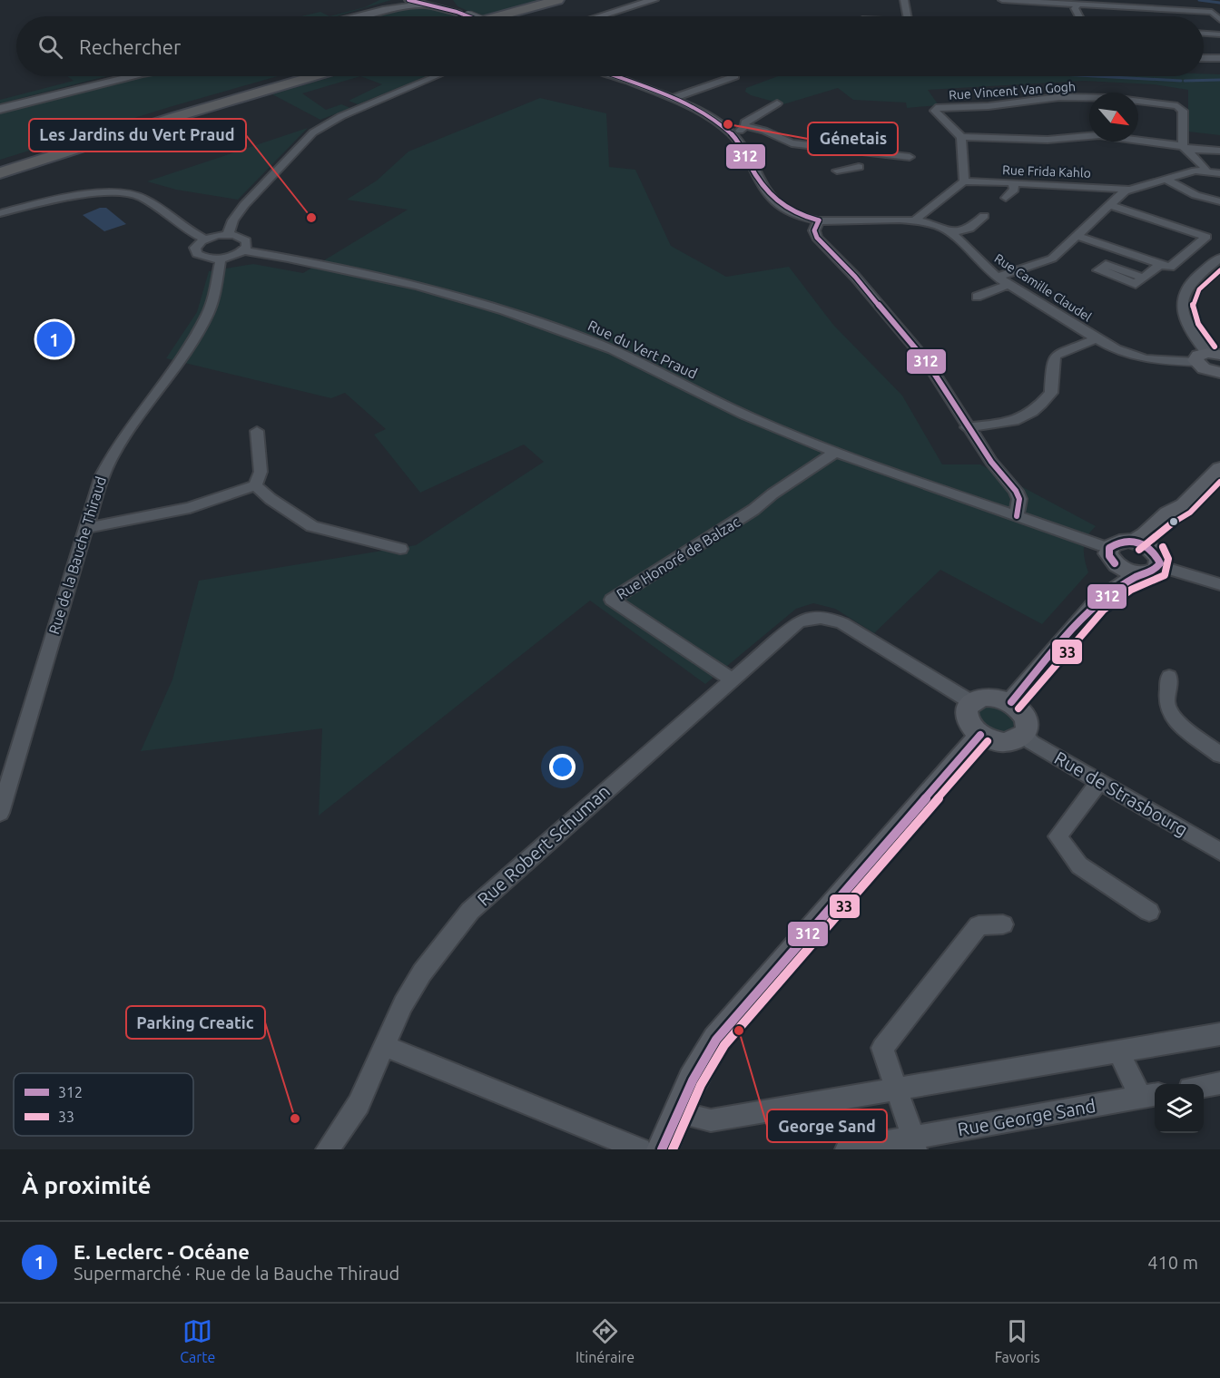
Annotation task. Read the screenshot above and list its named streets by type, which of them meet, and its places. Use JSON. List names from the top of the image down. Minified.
{"streets":{"street":["Rue Vincent Van Gogh","Rue Frida Kahlo","Rue Camille Claudel","Rue du Vert Praud","Rue de la Bauche Thiraud","Rue Honoré de Balzac","Rue de Strasbourg","Rue Robert Schuman","Rue George Sand"]},"crossings":[["Rue du Vert Praud","Rue Honoré de Balzac"],["Rue Honoré de Balzac","Rue Robert Schuman"],["Rue de Strasbourg","Rue Robert Schuman"]],"places":["Génetais","Les Jardins du Vert Praud","George Sand","Parking Creatic"],"lines":["transit line 312","transit line 33"],"legend":["312","33"],"north":"bottom right","page":{"search":"Rechercher","pins":"1","heading":"À proximité","list":[{"mark":"1","name":"E. Leclerc - Océane","note":"Supermarché · Rue de la Bauche Thiraud","value":"410 m"}],"nav":["Carte","Itinéraire","Favoris"]}}
